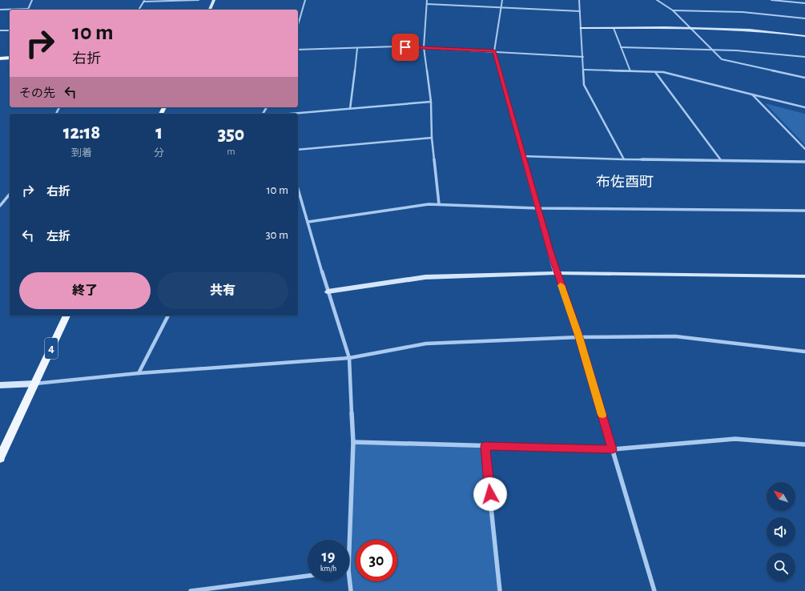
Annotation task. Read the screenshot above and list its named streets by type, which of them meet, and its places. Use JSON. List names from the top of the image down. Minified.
{"streets":{"main road":["4"]},"districts":["布佐酉町"],"north":"top left","page":{"turn":["10 m","右折"],"then":"その先","eta":["12:18","到着","1","分","350","m"],"list":[{"name":"右折","value":"10 m"},{"name":"左折","value":"30 m"}],"buttons":["終了","共有"],"speed":"19 km/h","limit":"30"}}
